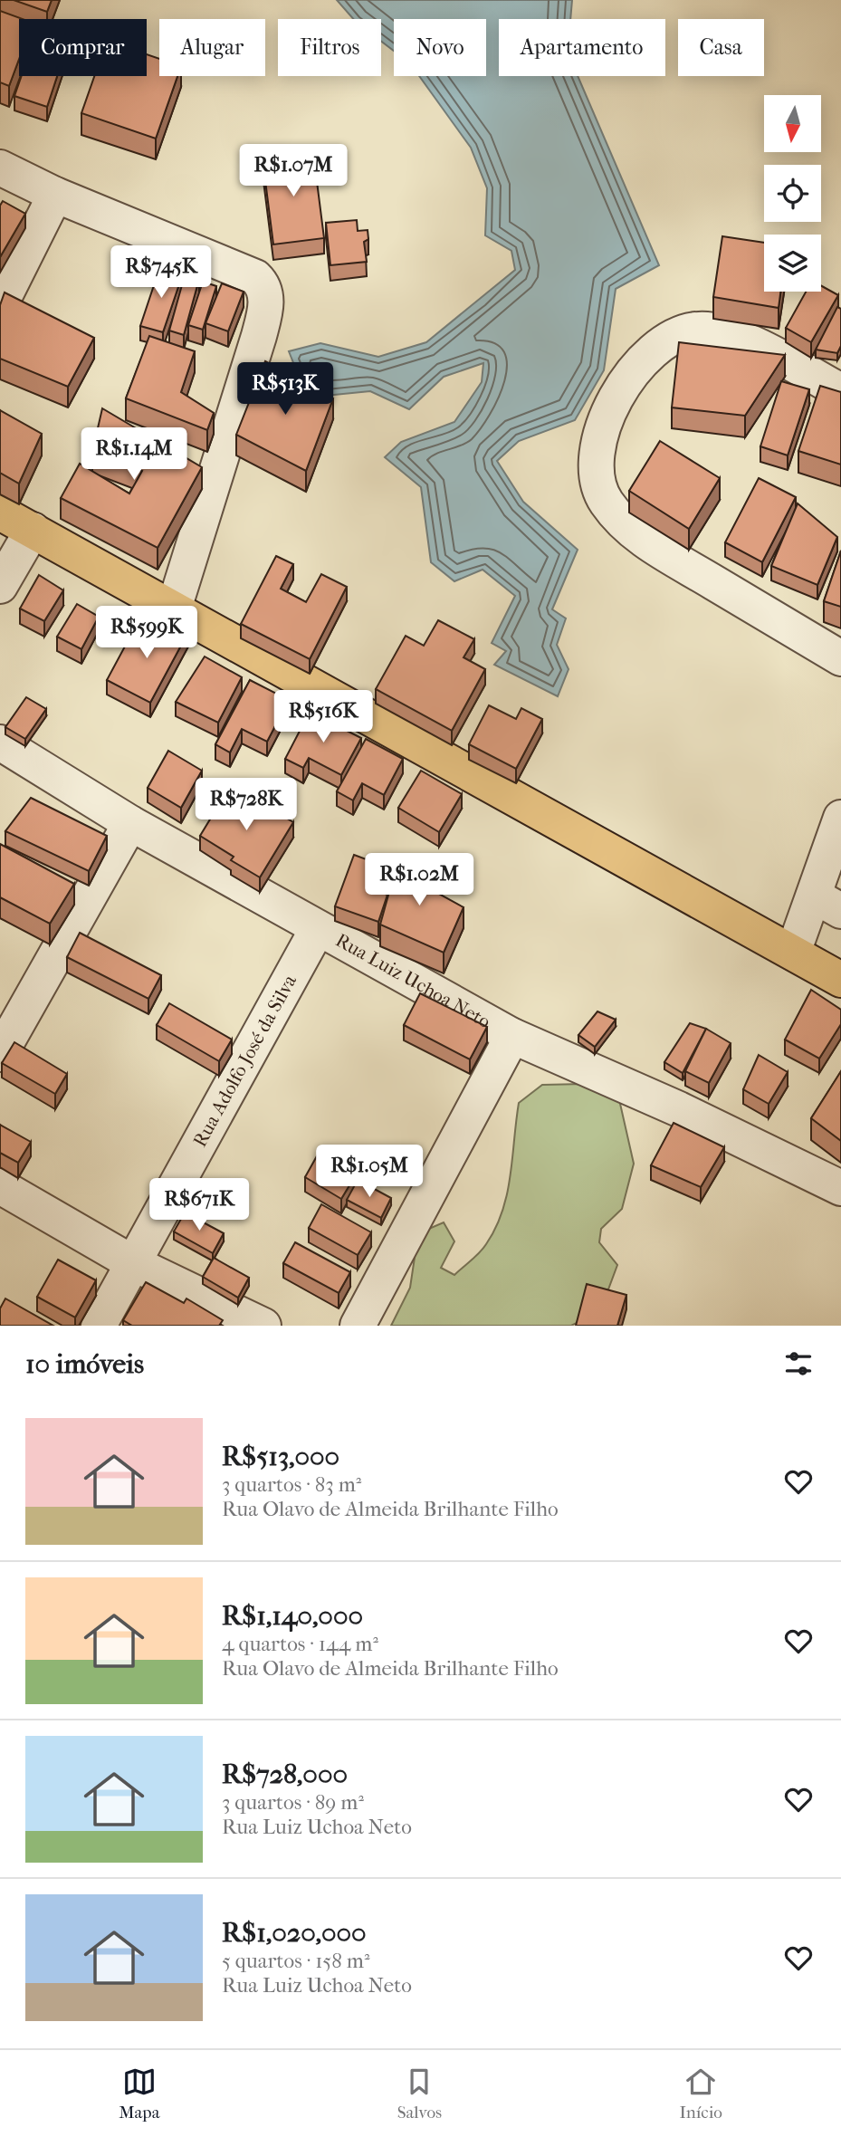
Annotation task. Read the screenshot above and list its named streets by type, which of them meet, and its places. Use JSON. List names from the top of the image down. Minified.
{"streets":{"street":["Rua Luiz Uchoa Neto","Rua Adolfo José da Silva"]},"crossings":[["Rua Luiz Uchoa Neto","Rua Adolfo José da Silva"]],"north":"bottom","page":{"chip":["Comprar","Alugar","Filtros","Novo","Apartamento","Casa"],"price":["R$1.07M","R$745K","R$513K","R$1.14M","R$599K","R$516K","R$728K","R$1.02M","R$1.05M","R$671K"],"heading":"10 imóveis","list":[{"name":"R$513,000","note":"3 quartos · 83 m² · Rua Olavo de Almeida Brilhante Filho"},{"name":"R$1,140,000","note":"4 quartos · 144 m² · Rua Olavo de Almeida Brilhante Filho"},{"name":"R$728,000","note":"3 quartos · 89 m² · Rua Luiz Uchoa Neto"},{"name":"R$1,020,000","note":"5 quartos · 158 m² · Rua Luiz Uchoa Neto"}],"tabs":["Mapa","Salvos","Início"]}}
